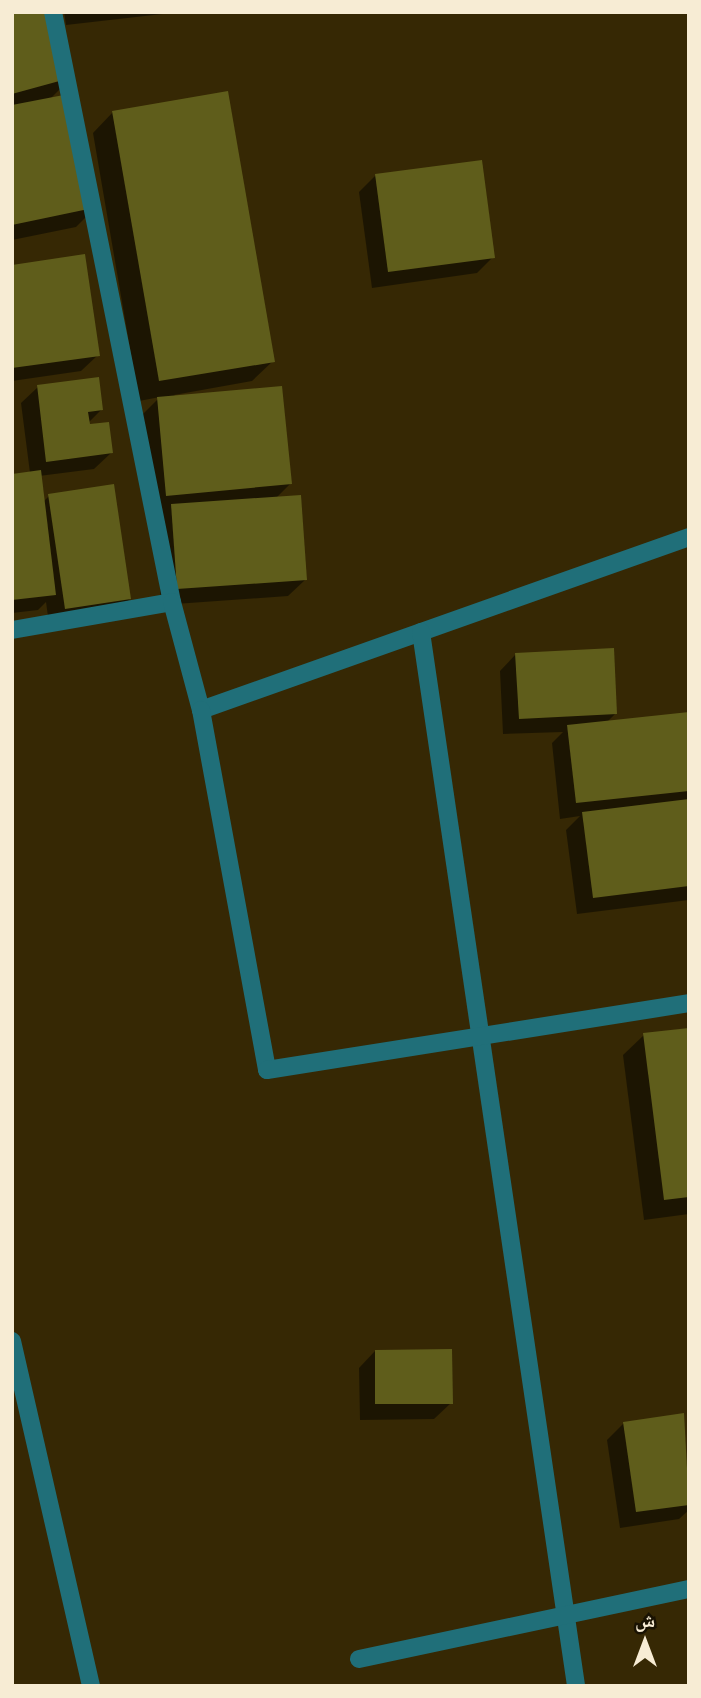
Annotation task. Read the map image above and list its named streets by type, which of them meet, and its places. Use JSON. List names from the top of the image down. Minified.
{"north":"top"}
